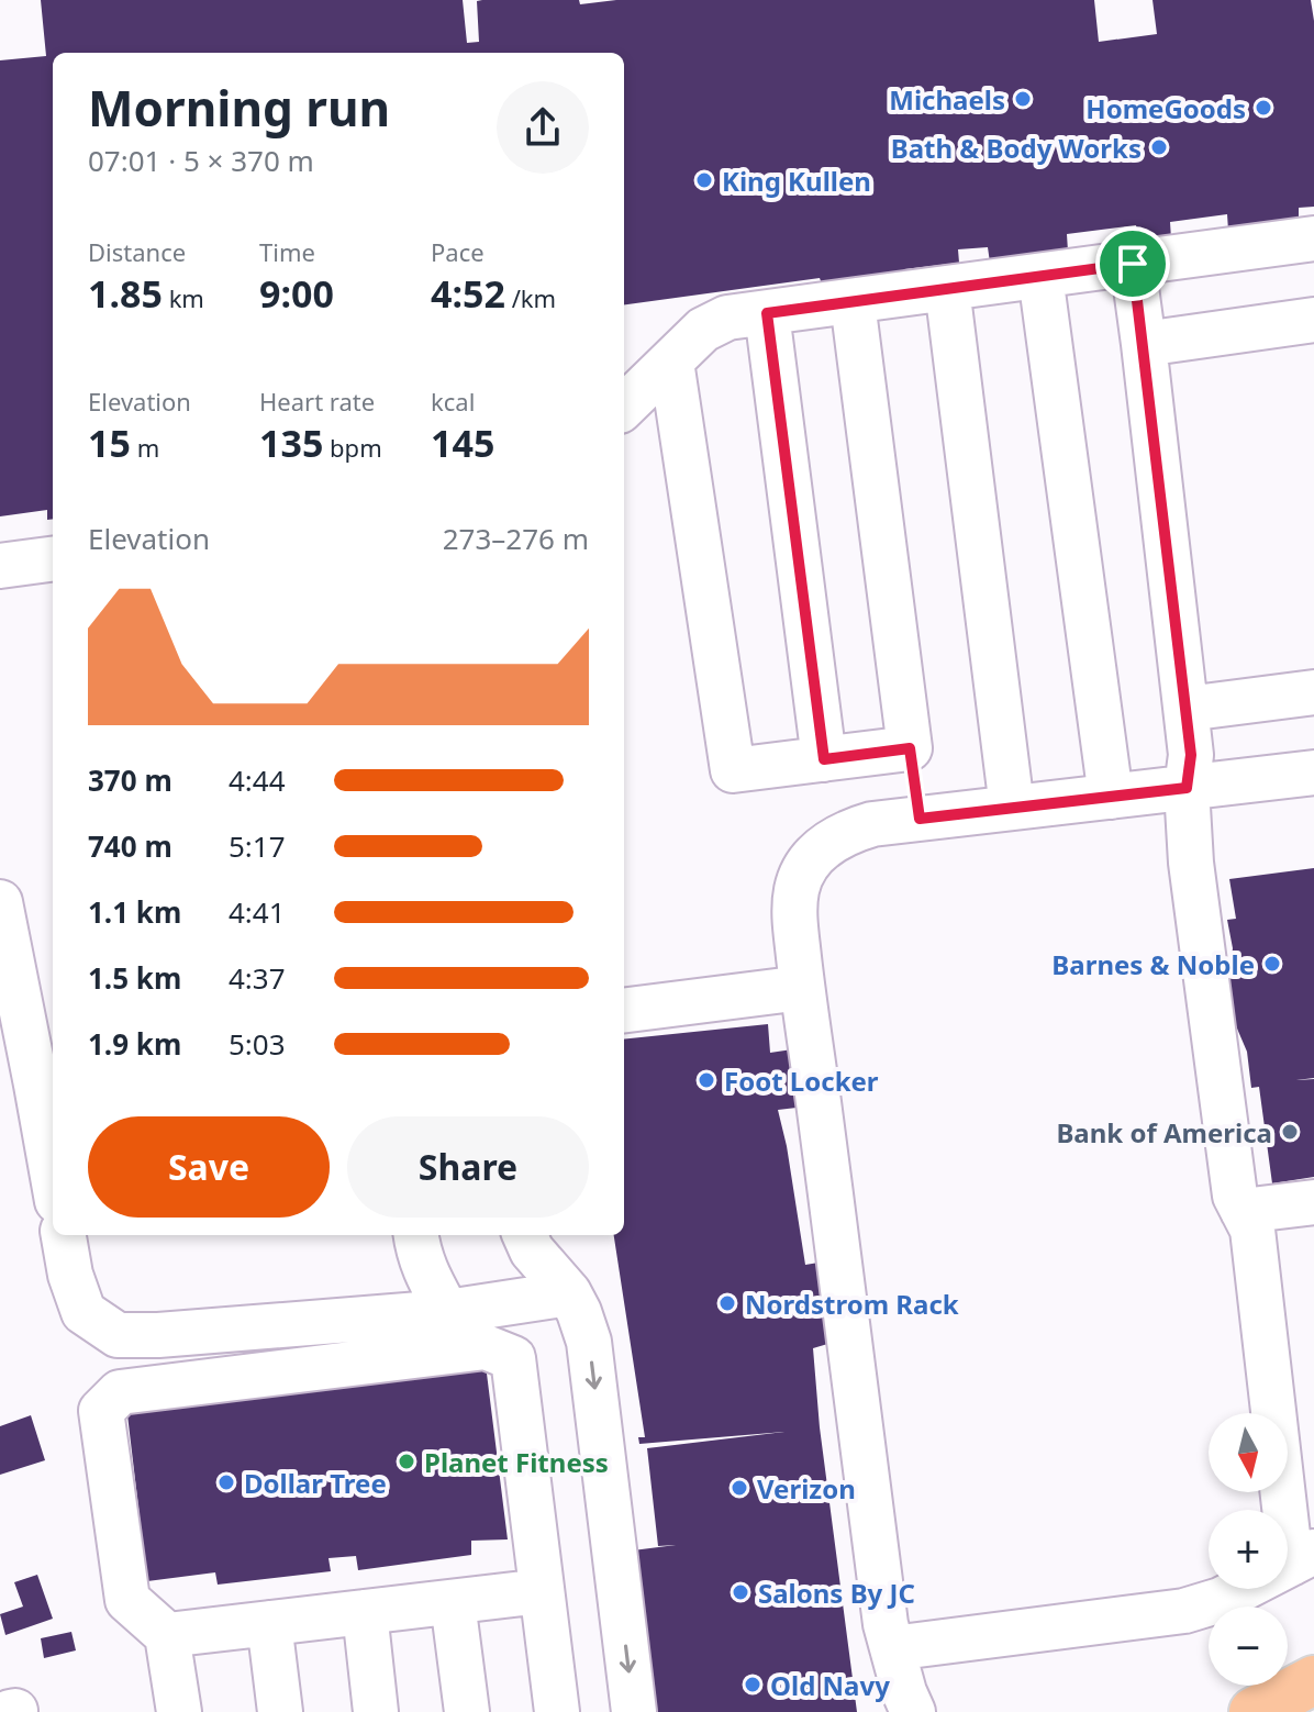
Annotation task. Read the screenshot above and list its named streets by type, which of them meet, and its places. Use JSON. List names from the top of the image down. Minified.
{"places":["Michaels","HomeGoods","Bath & Body Works","King Kullen","Barnes & Noble","Foot Locker","Bank of America","Nordstrom Rack","Planet Fitness","Dollar Tree","Verizon","Salons By JC","Old Navy"],"north":"bottom","page":{"heading":["Morning run","07:01 · 5 × 370 m"],"stats":[["Distance","1.85 km"],["Time","9:00"],["Pace","4:52 /km"],["Elevation","15 m"],["Heart rate","135 bpm"],["kcal","145"]],"chart":["Elevation","273–276 m"],"list":[{"name":"370 m","note":"4:44"},{"name":"740 m","note":"5:17"},{"name":"1.1 km","note":"4:41"},{"name":"1.5 km","note":"4:37"},{"name":"1.9 km","note":"5:03"}],"buttons":["Save","Share"],"map_buttons":["+","−"]}}
